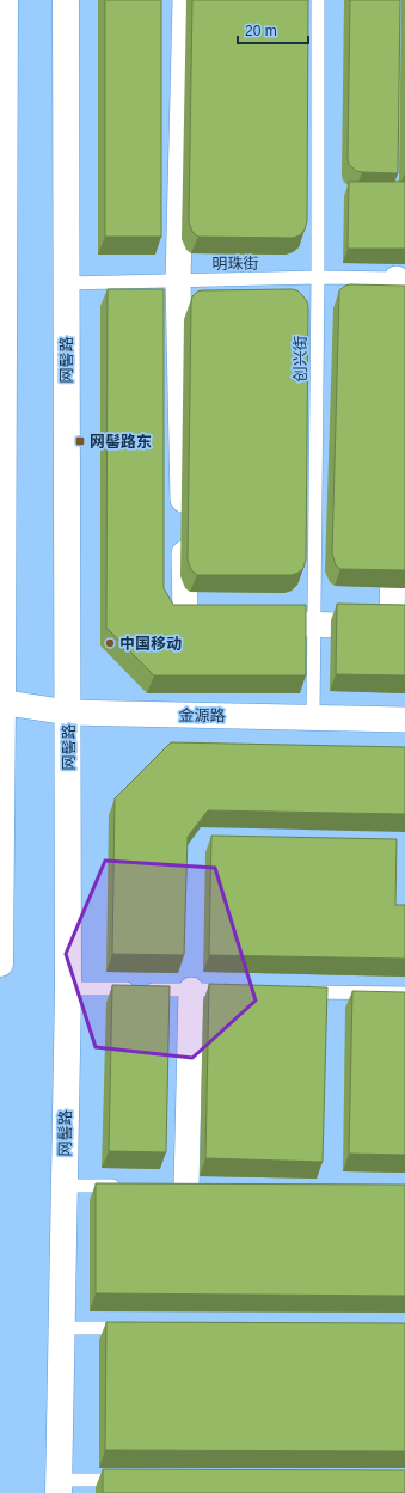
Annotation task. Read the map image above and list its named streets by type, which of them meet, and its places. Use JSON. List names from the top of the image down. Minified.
{"streets":{"main road":["网髻路"],"street":["金源路"],"lane":["明珠街","创兴街"]},"crossings":[["明珠街","创兴街"],["明珠街","网髻路"],["创兴街","金源路"],["网髻路","金源路"]],"places":{"transit":["网髻路东"],"other":["中国移动"]},"scale_bar":"20 m"}
